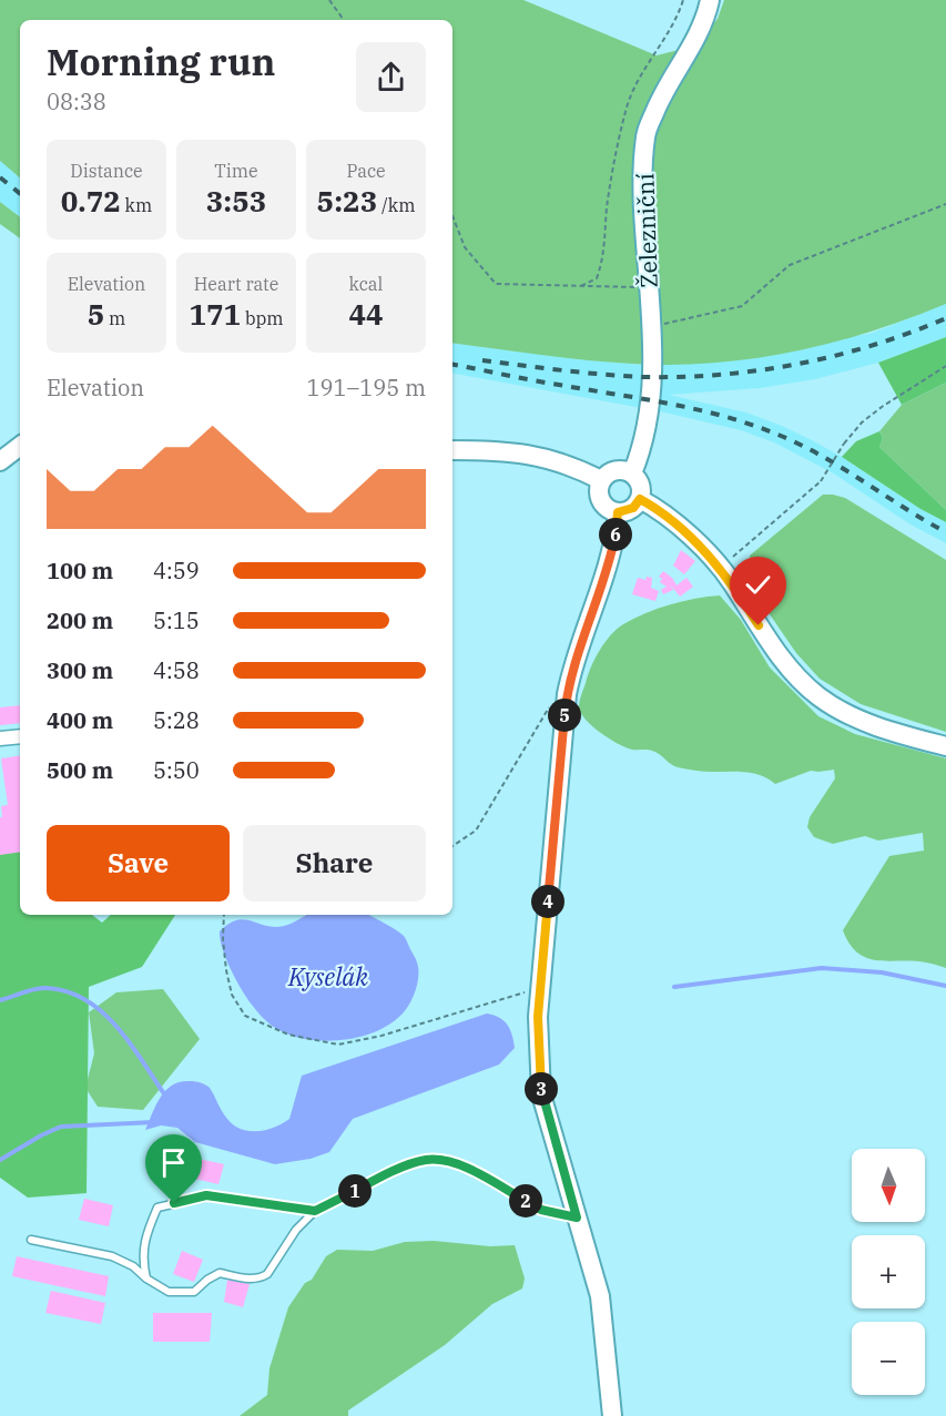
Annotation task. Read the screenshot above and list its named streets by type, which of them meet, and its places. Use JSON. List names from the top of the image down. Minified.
{"streets":{"street":["Železniční"]},"water":["Kyselák"],"north":"bottom","page":{"heading":["Morning run","08:38"],"stats":[["Distance","0.72 km"],["Time","3:53"],["Pace","5:23 /km"],["Elevation","5 m"],["Heart rate","171 bpm"],["kcal","44"]],"chart":["Elevation","191–195 m"],"pins":["6","5","4","3","1","2"],"list":[{"name":"100 m","note":"4:59"},{"name":"200 m","note":"5:15"},{"name":"300 m","note":"4:58"},{"name":"400 m","note":"5:28"},{"name":"500 m","note":"5:50"}],"buttons":["Save","Share"],"map_buttons":["+","−"]}}
